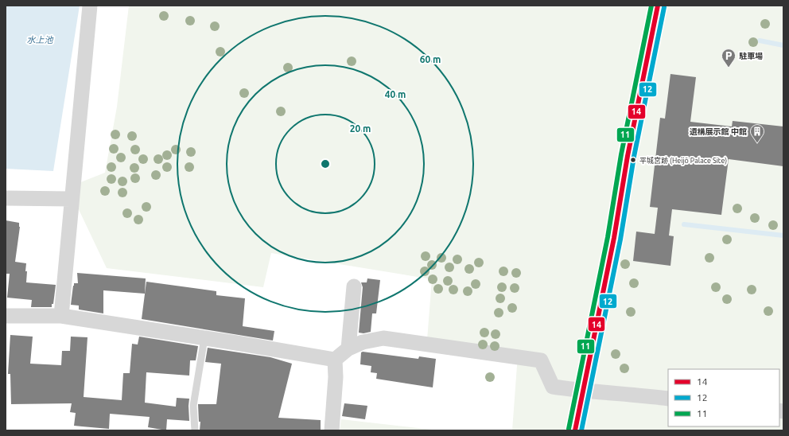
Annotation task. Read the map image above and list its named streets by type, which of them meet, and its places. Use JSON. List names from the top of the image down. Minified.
{"water":["水上池"],"places":{"parking":["駐車場"],"building":["遺構展示館 中館"],"other":["平城宮跡 (Heijō Palace Site)"]},"lines":["transit line 14","transit line 11","transit line 12"],"legend":["14","12","11"],"rings":["60 m","40 m","20 m"]}
